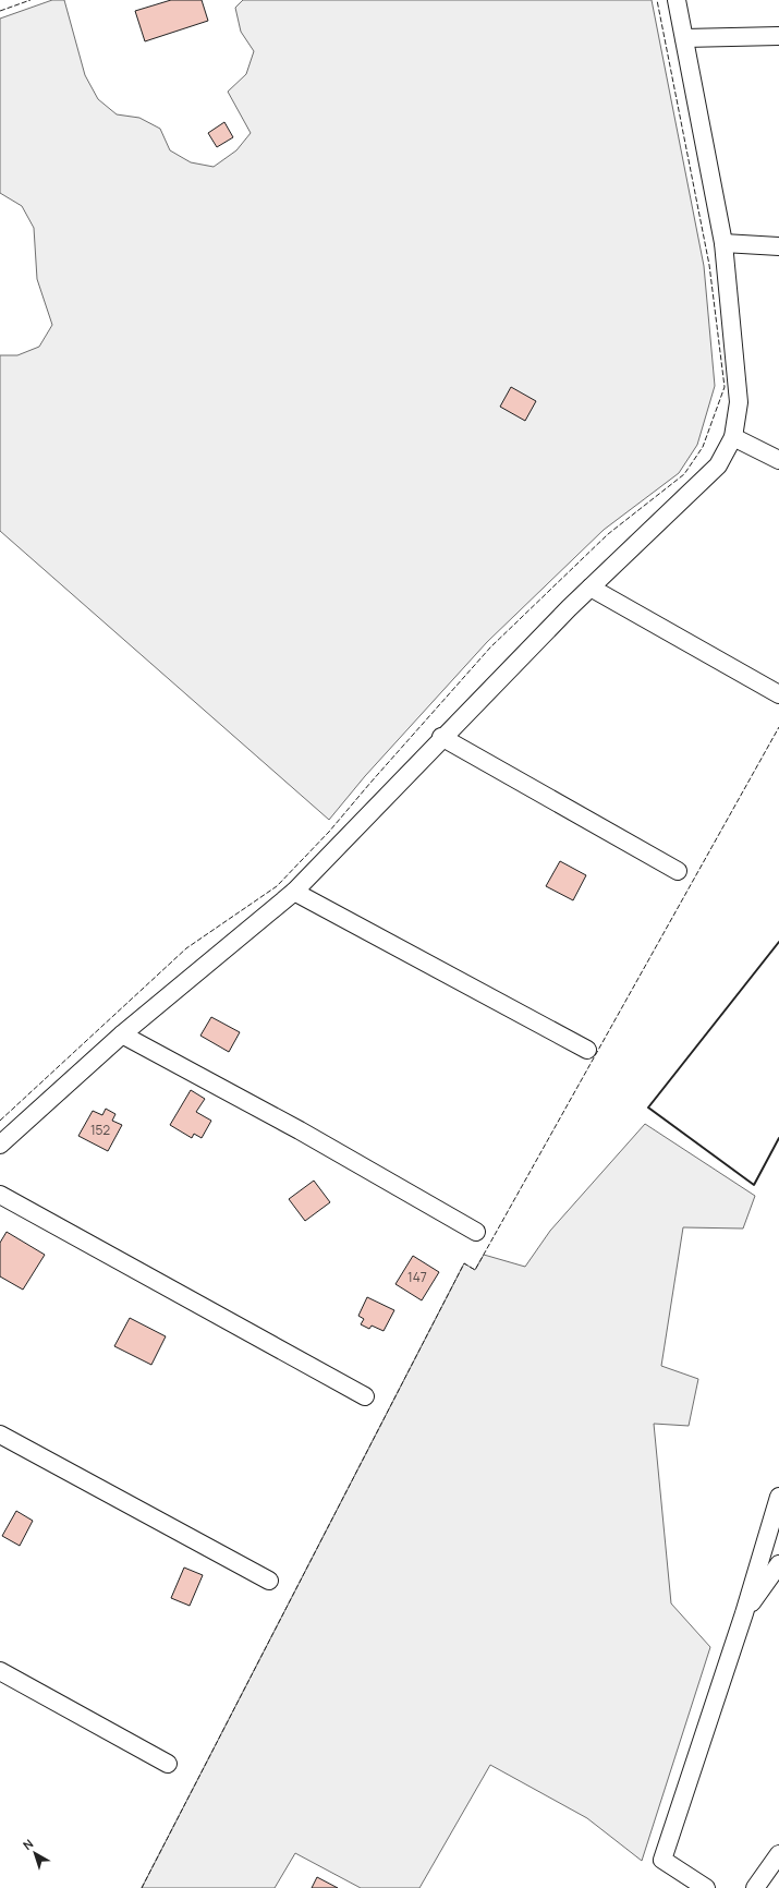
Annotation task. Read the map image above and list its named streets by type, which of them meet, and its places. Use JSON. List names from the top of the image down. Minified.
{"house_numbers":["152","147"],"north":"top left"}
